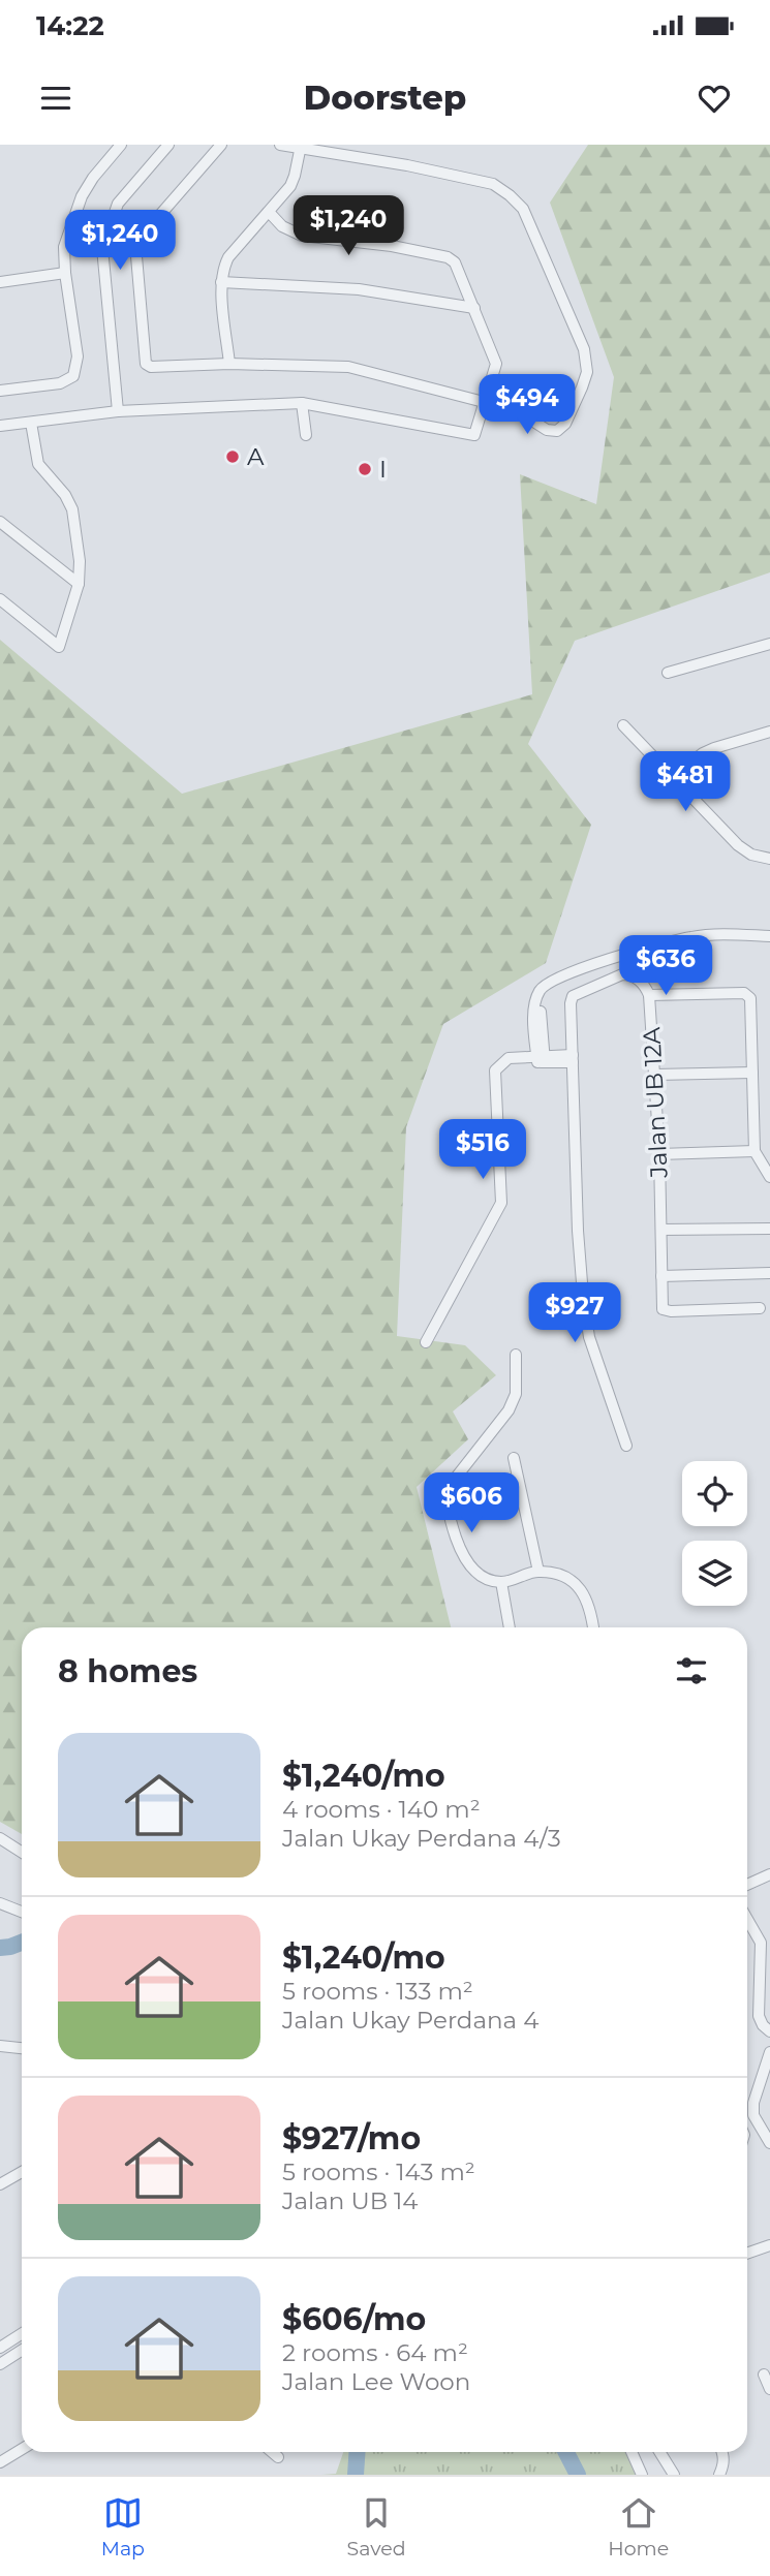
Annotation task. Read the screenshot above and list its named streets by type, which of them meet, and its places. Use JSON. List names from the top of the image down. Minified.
{"streets":{"street":["Jalan UB 12A"]},"places":["A","I"],"page":{"status":"14:22","header":"Doorstep","price":["$1,240","$1,240","$494","$481","$636","$516","$927","$606"],"heading":"8 homes","list":[{"name":"$1,240/mo","note":"4 rooms · 140 m² · Jalan Ukay Perdana 4/3"},{"name":"$1,240/mo","note":"5 rooms · 133 m² · Jalan Ukay Perdana 4"},{"name":"$927/mo","note":"5 rooms · 143 m² · Jalan UB 14"},{"name":"$606/mo","note":"2 rooms · 64 m² · Jalan Lee Woon"}],"tabs":["Map","Saved","Home"]}}
